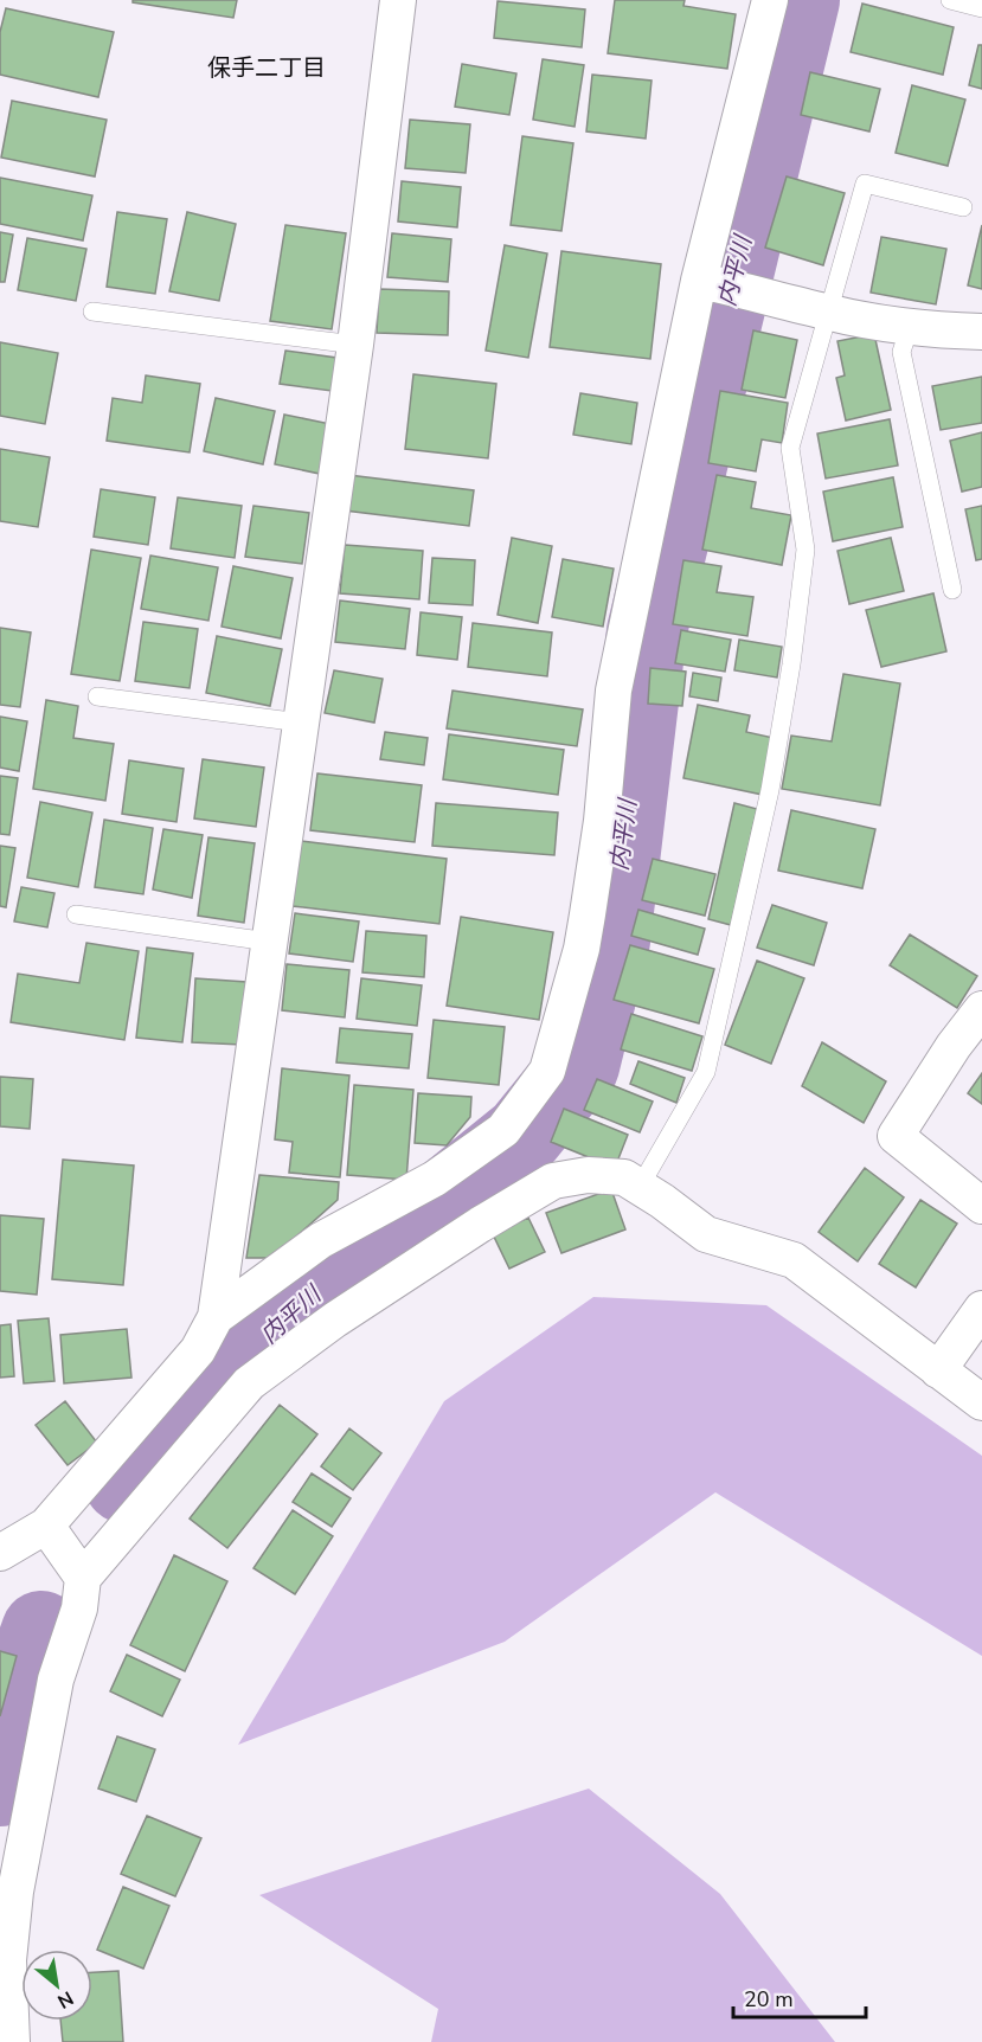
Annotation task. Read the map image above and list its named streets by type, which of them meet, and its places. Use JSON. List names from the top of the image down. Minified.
{"districts":["保手二丁目"],"water":["内平川"],"scale_bar":"20 m","north":"bottom right"}
